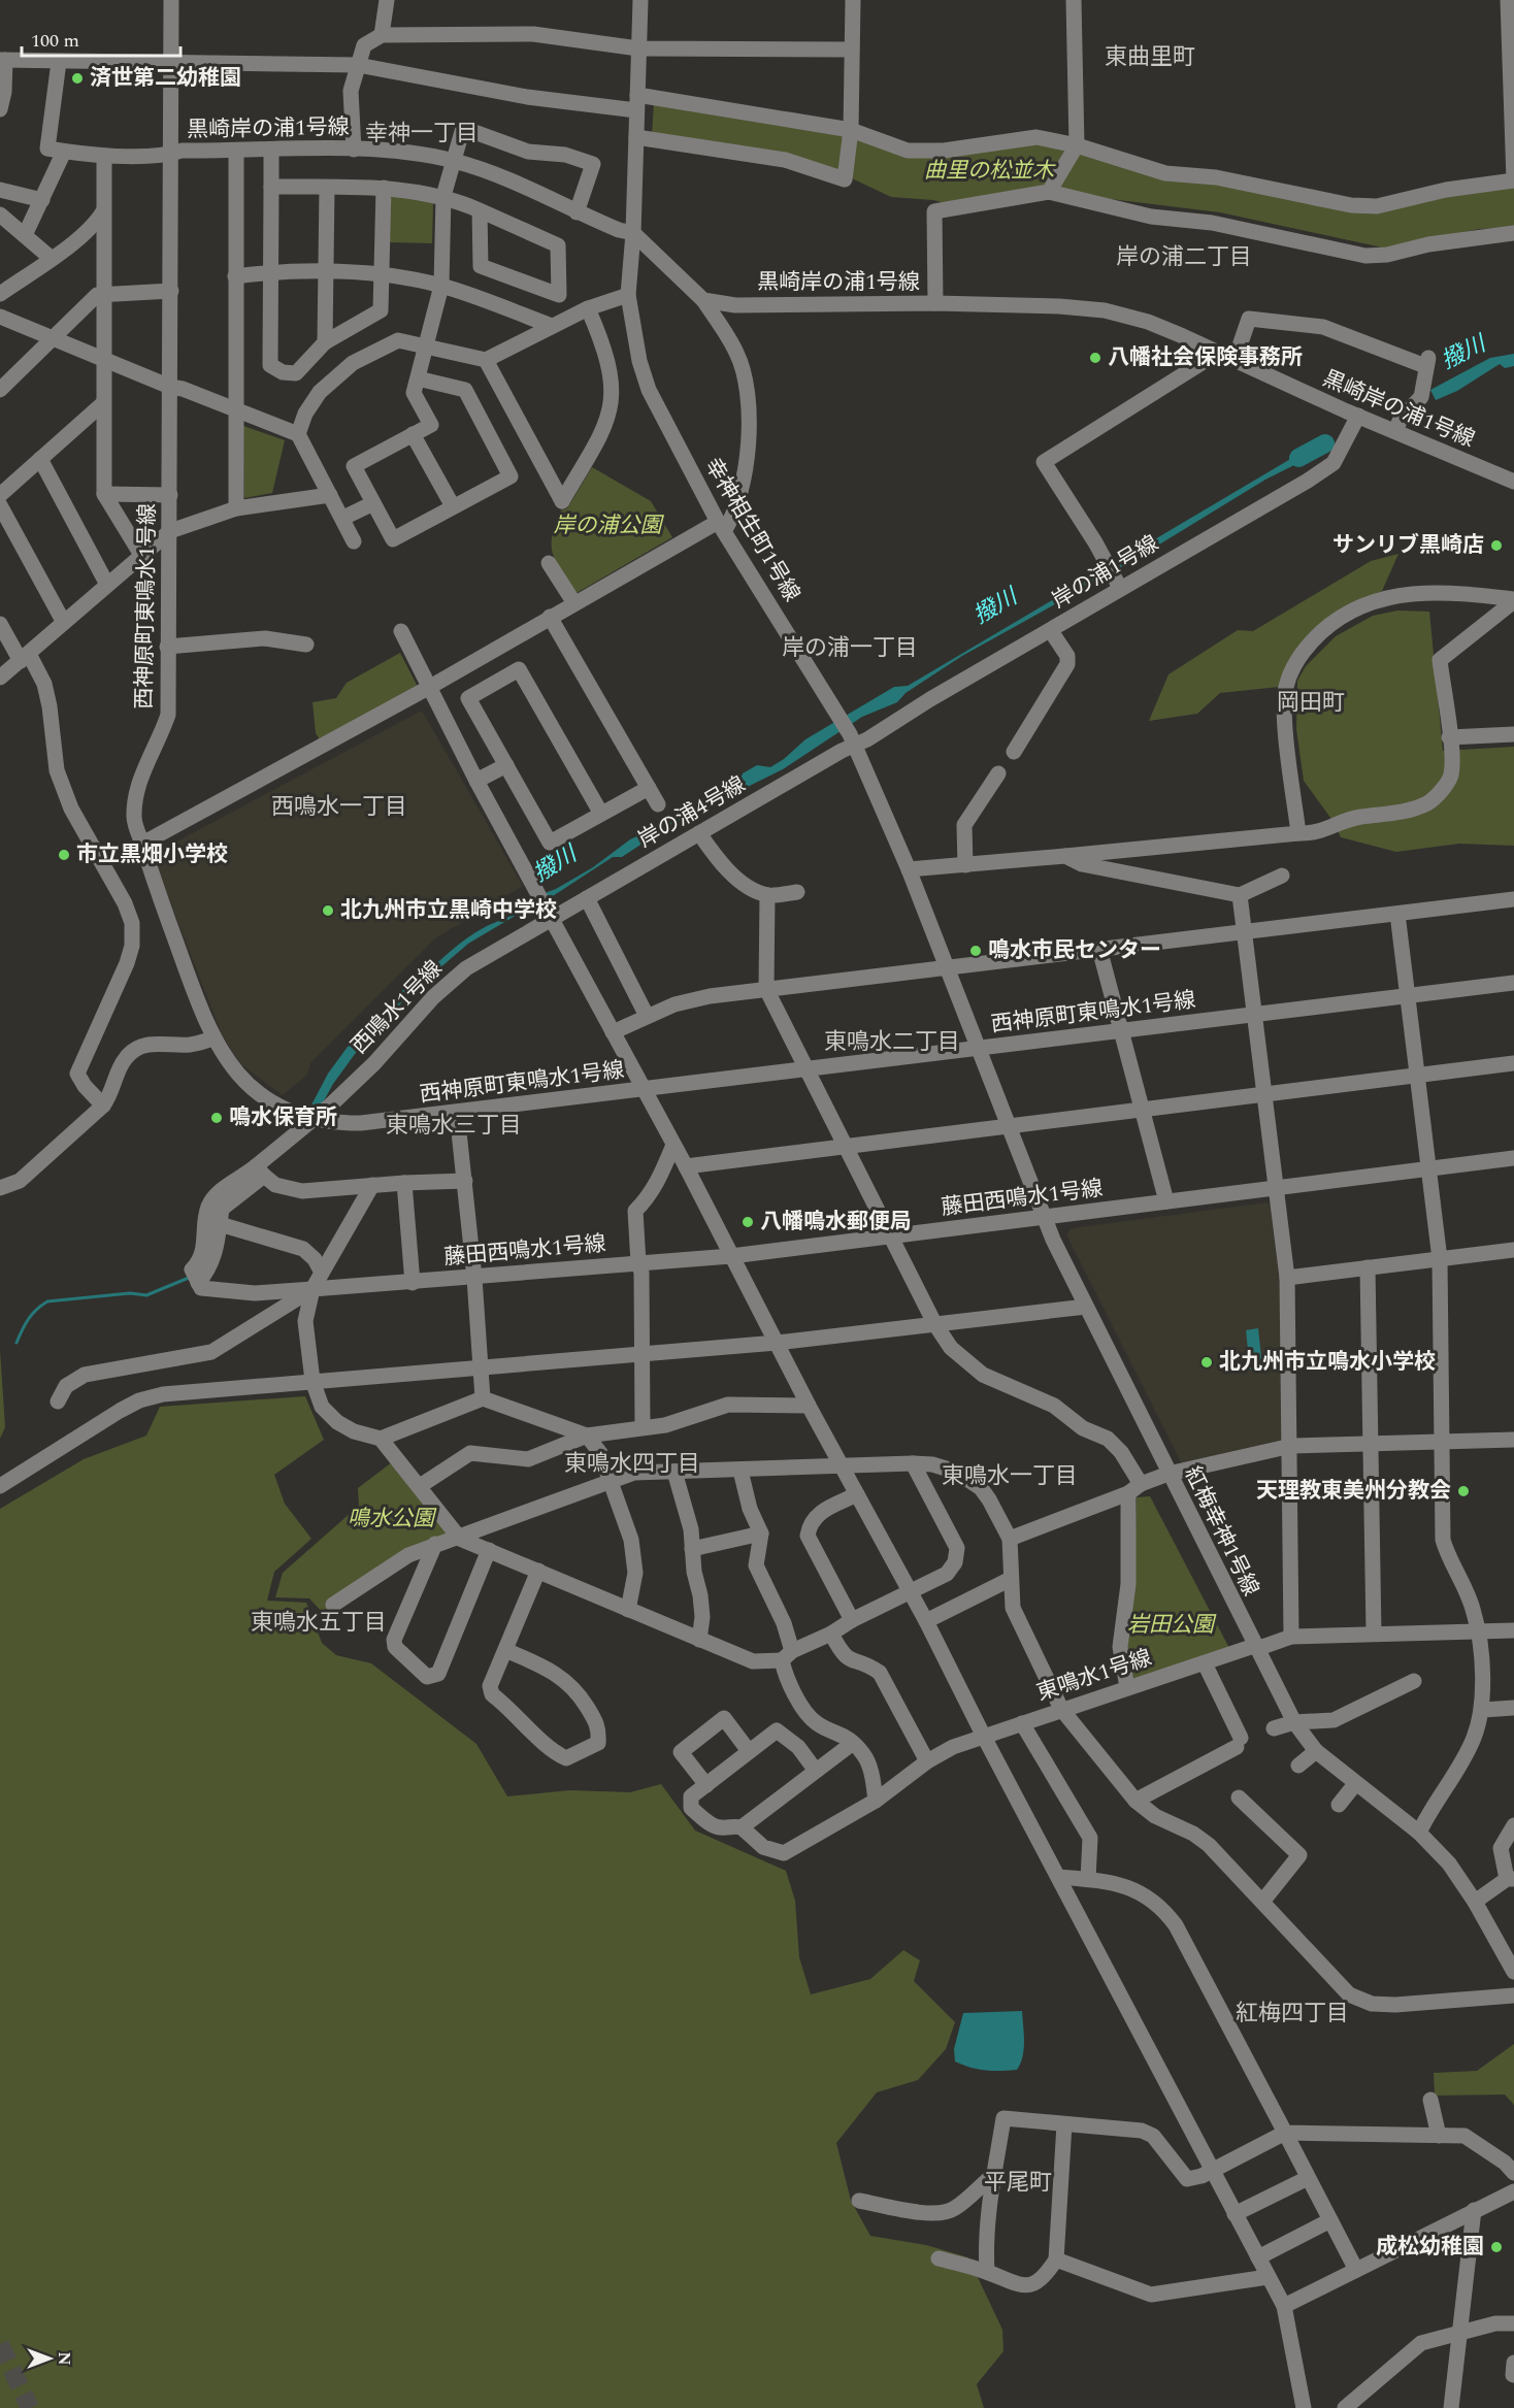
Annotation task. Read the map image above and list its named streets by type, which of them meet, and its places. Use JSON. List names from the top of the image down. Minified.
{"streets":{"street":["黒崎岸の浦1号線","幸神相生町1号線","岸の浦1号線","西神原町東鳴水1号線","岸の浦4号線","西鳴水1号線","藤田西鳴水1号線","紅梅幸神1号線","東鳴水1号線"]},"crossings":[["黒崎岸の浦1号線","幸神相生町1号線"],["黒崎岸の浦1号線","岸の浦1号線"],["黒崎岸の浦1号線","西神原町東鳴水1号線"],["幸神相生町1号線","岸の浦1号線"],["幸神相生町1号線","西神原町東鳴水1号線"],["幸神相生町1号線","岸の浦4号線"],["幸神相生町1号線","紅梅幸神1号線"],["岸の浦1号線","岸の浦4号線"],["西神原町東鳴水1号線","西鳴水1号線"],["西神原町東鳴水1号線","紅梅幸神1号線"],["岸の浦4号線","西鳴水1号線"],["藤田西鳴水1号線","紅梅幸神1号線"],["紅梅幸神1号線","東鳴水1号線"]],"districts":["東曲里町","幸神一丁目","岸の浦二丁目","岸の浦一丁目","岡田町","西鳴水一丁目","東鳴水二丁目","東鳴水三丁目","東鳴水四丁目","東鳴水一丁目","東鳴水五丁目","紅梅四丁目","平尾町"],"water":["撥川"],"parks":["曲里の松並木","岸の浦公園","鳴水公園","岩田公園"],"places":["済世第二幼稚園","八幡社会保険事務所","サンリブ黒崎店","市立黒畑小学校","北九州市立黒崎中学校","鳴水市民センター","鳴水保育所","八幡鳴水郵便局","北九州市立鳴水小学校","天理教東美州分教会","成松幼稚園"],"scale_bar":"100 m","north":"right"}
